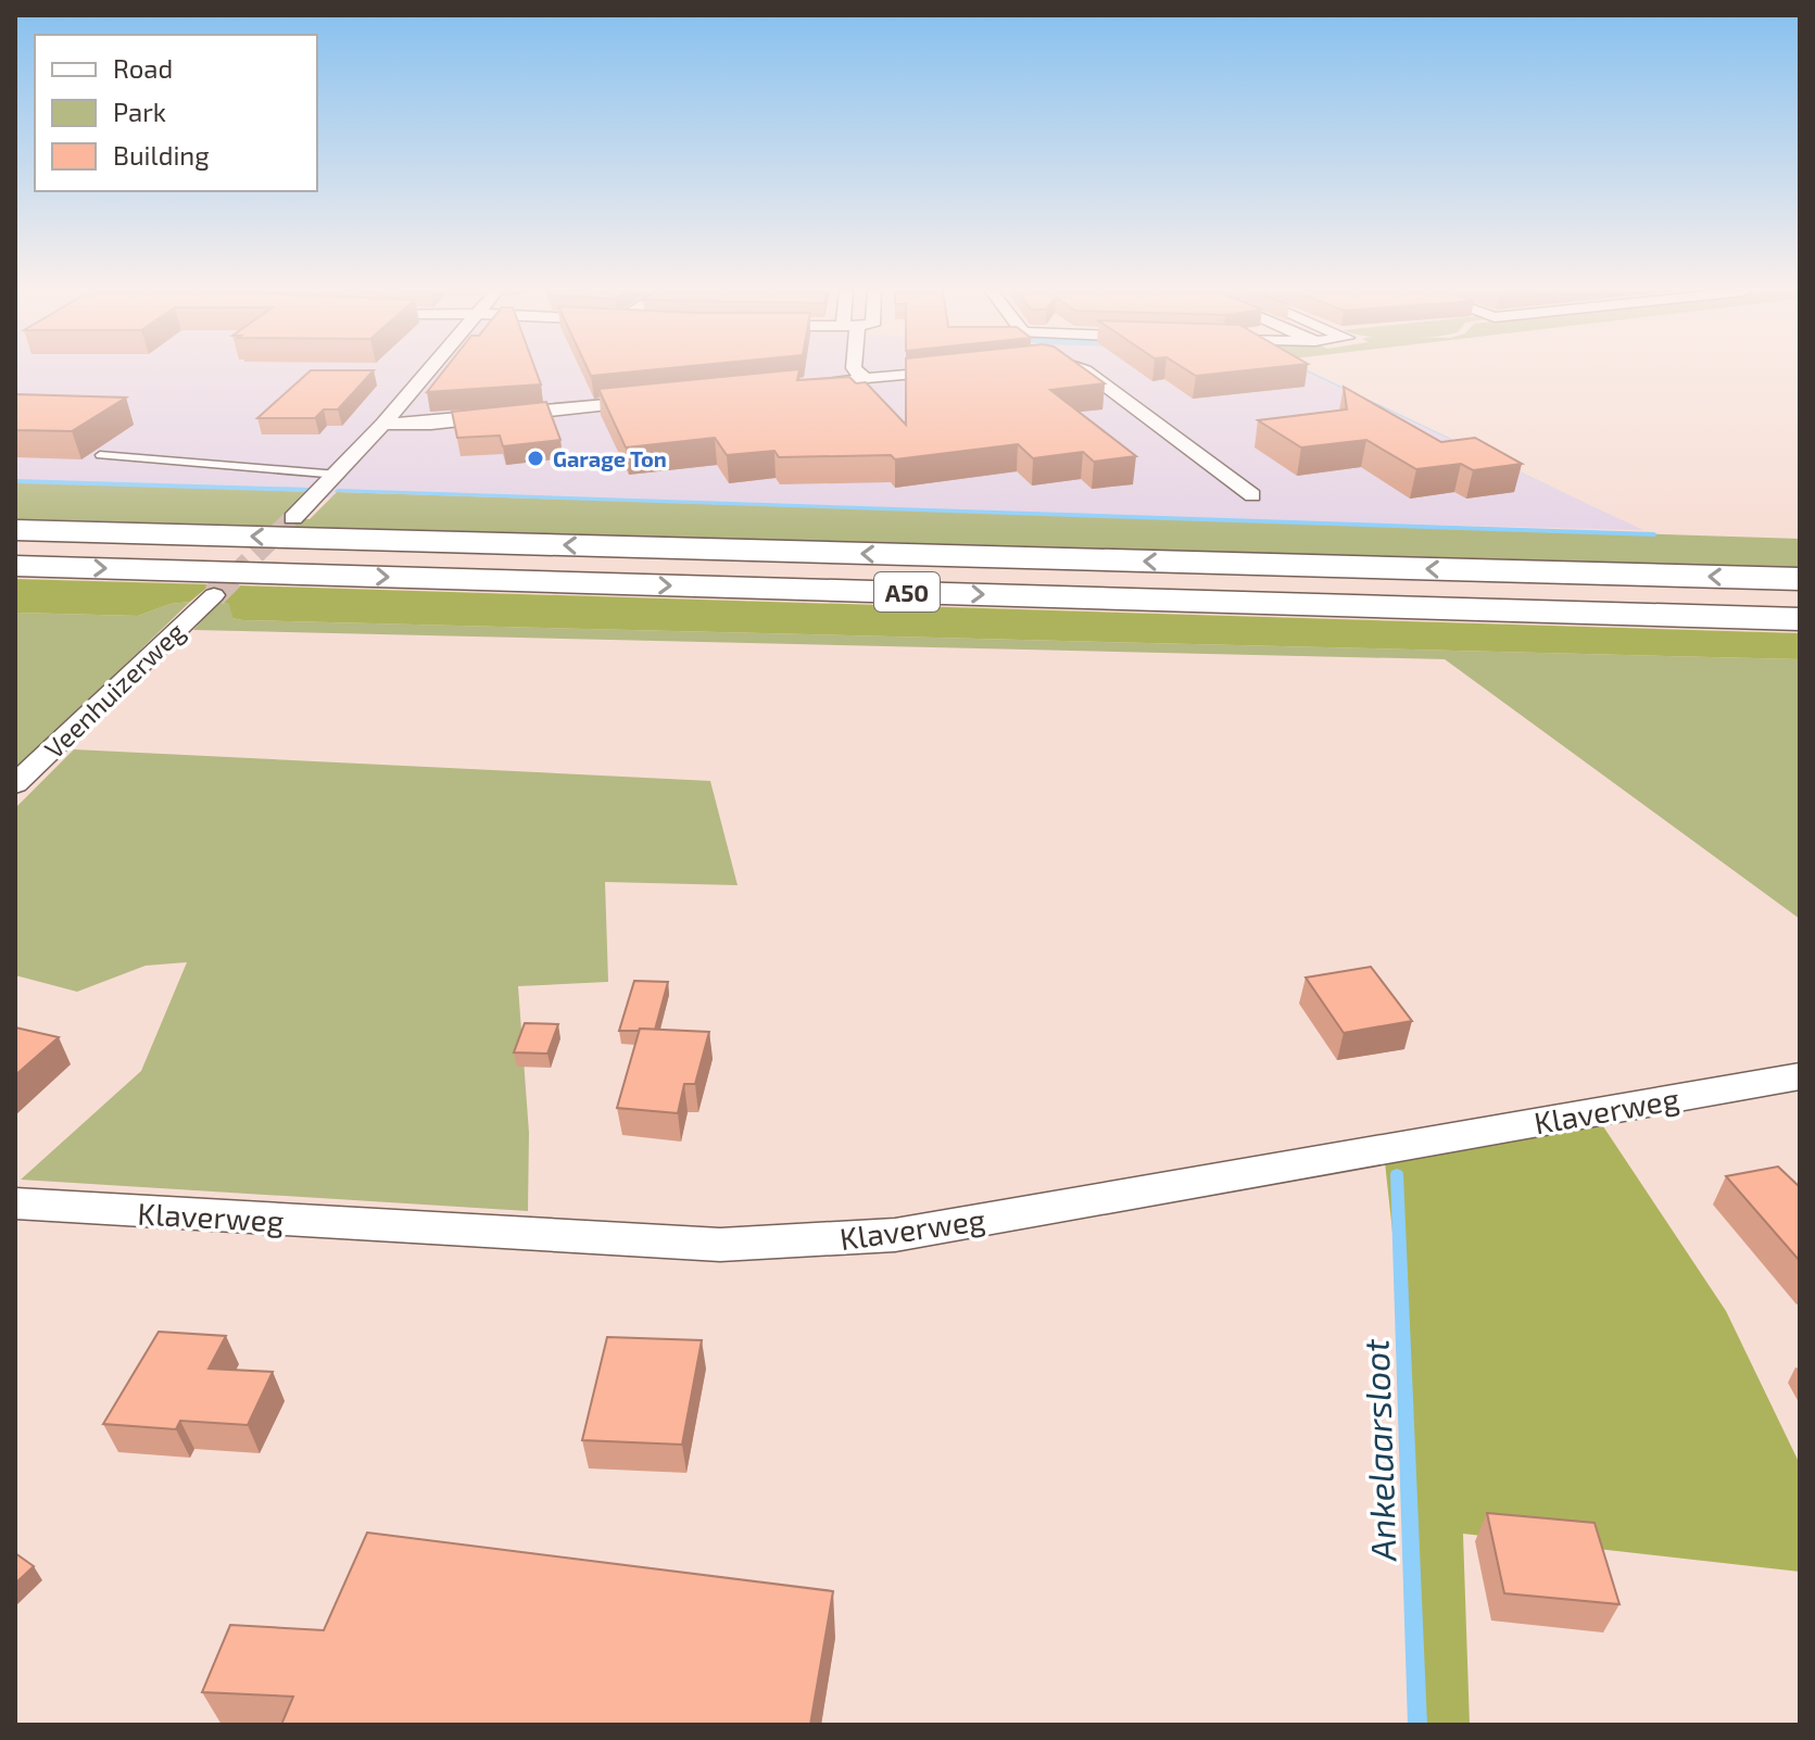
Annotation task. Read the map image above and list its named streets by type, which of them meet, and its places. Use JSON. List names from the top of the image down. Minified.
{"streets":{"highway":["A50"],"street":["Veenhuizerweg","Klaverweg"]},"water":["Ankelaarsloot"],"places":["Garage Ton"],"legend":["Road","Park","Building"]}
